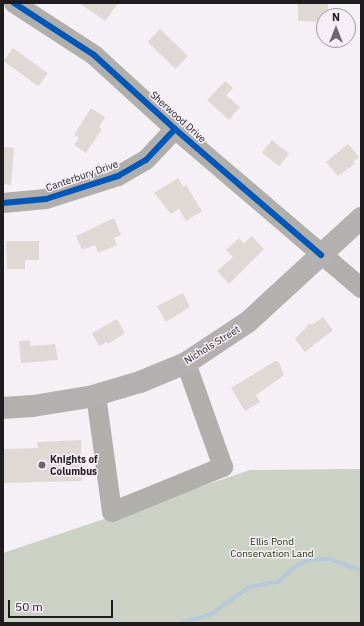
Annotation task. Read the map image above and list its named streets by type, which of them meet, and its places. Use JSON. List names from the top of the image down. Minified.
{"streets":{"main road":["Nichols Street"],"street":["Sherwood Drive","Canterbury Drive"]},"crossings":[["Sherwood Drive","Canterbury Drive"],["Sherwood Drive","Nichols Street"]],"parks":["Ellis Pond Conservation Land"],"places":["Knights of Columbus"],"scale_bar":"50 m","north":"top"}
